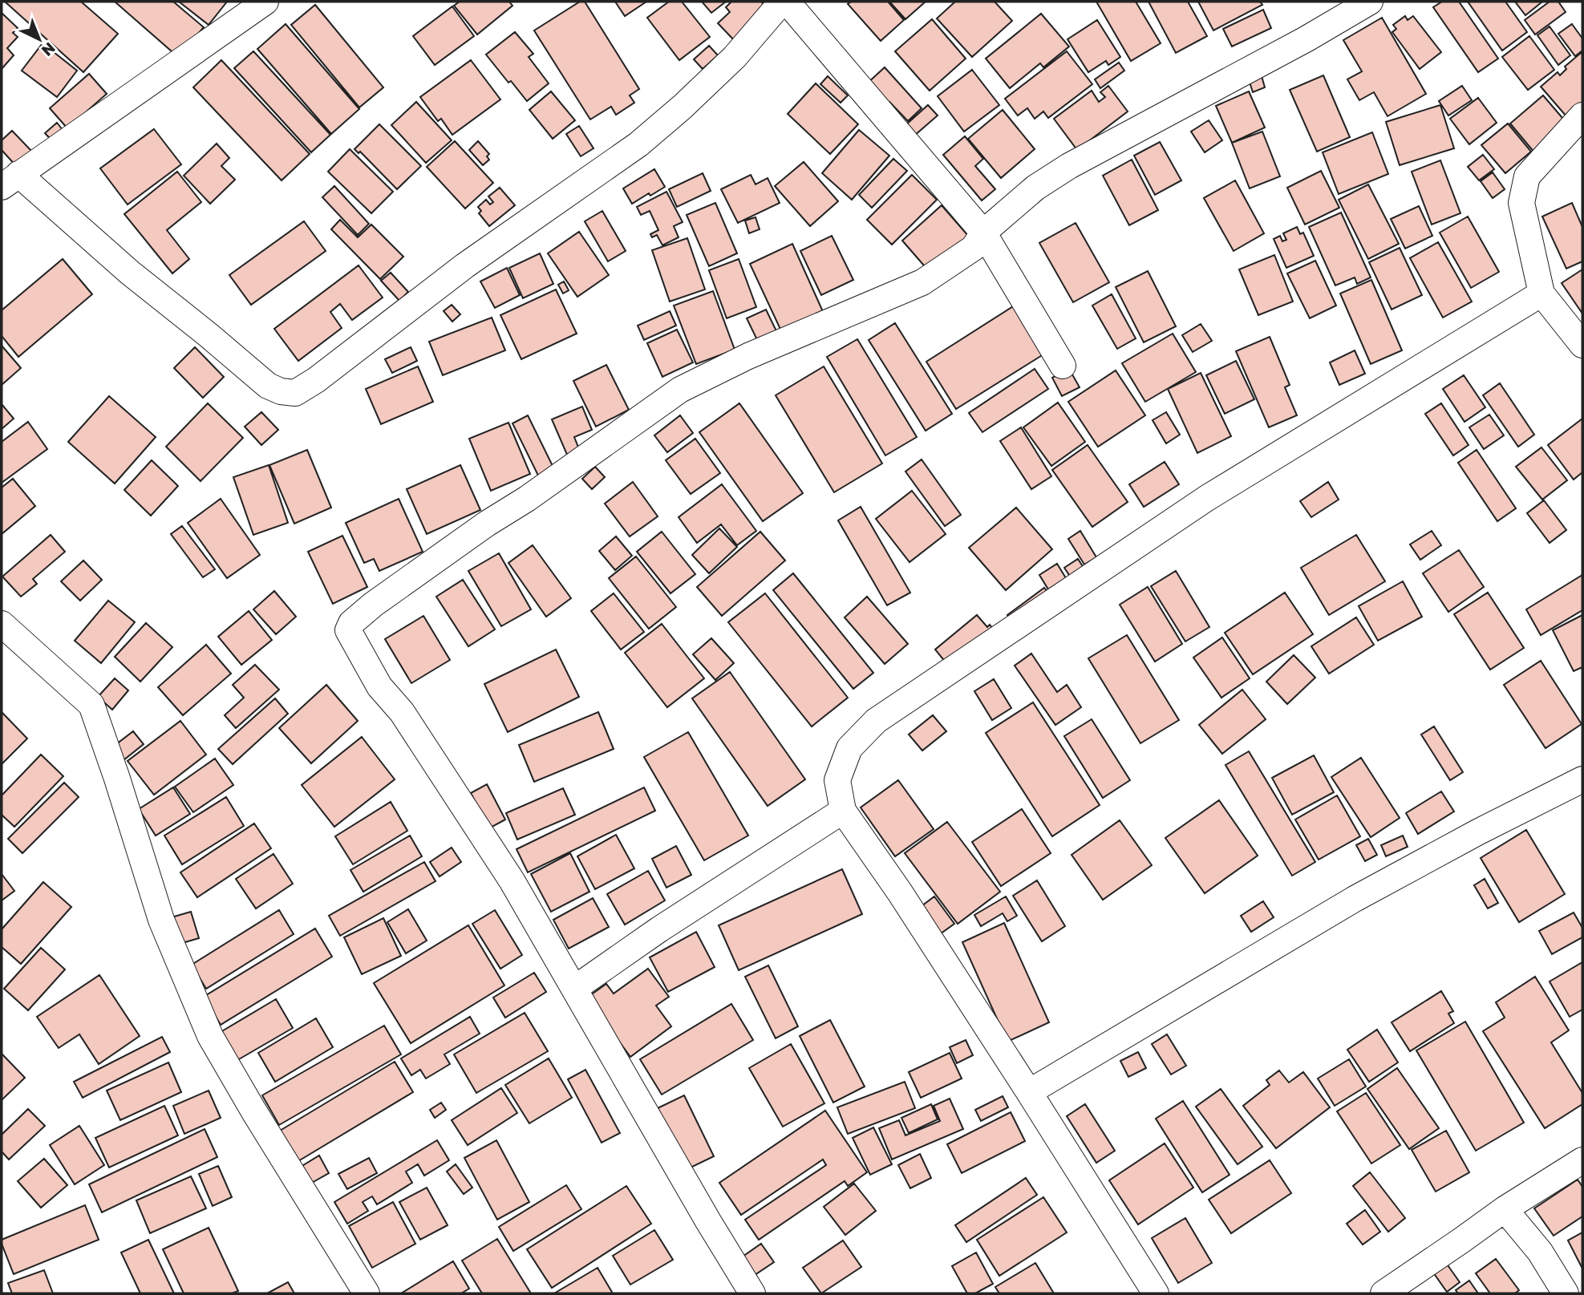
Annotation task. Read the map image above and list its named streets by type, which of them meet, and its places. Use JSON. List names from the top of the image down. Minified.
{"north":"bottom right"}
